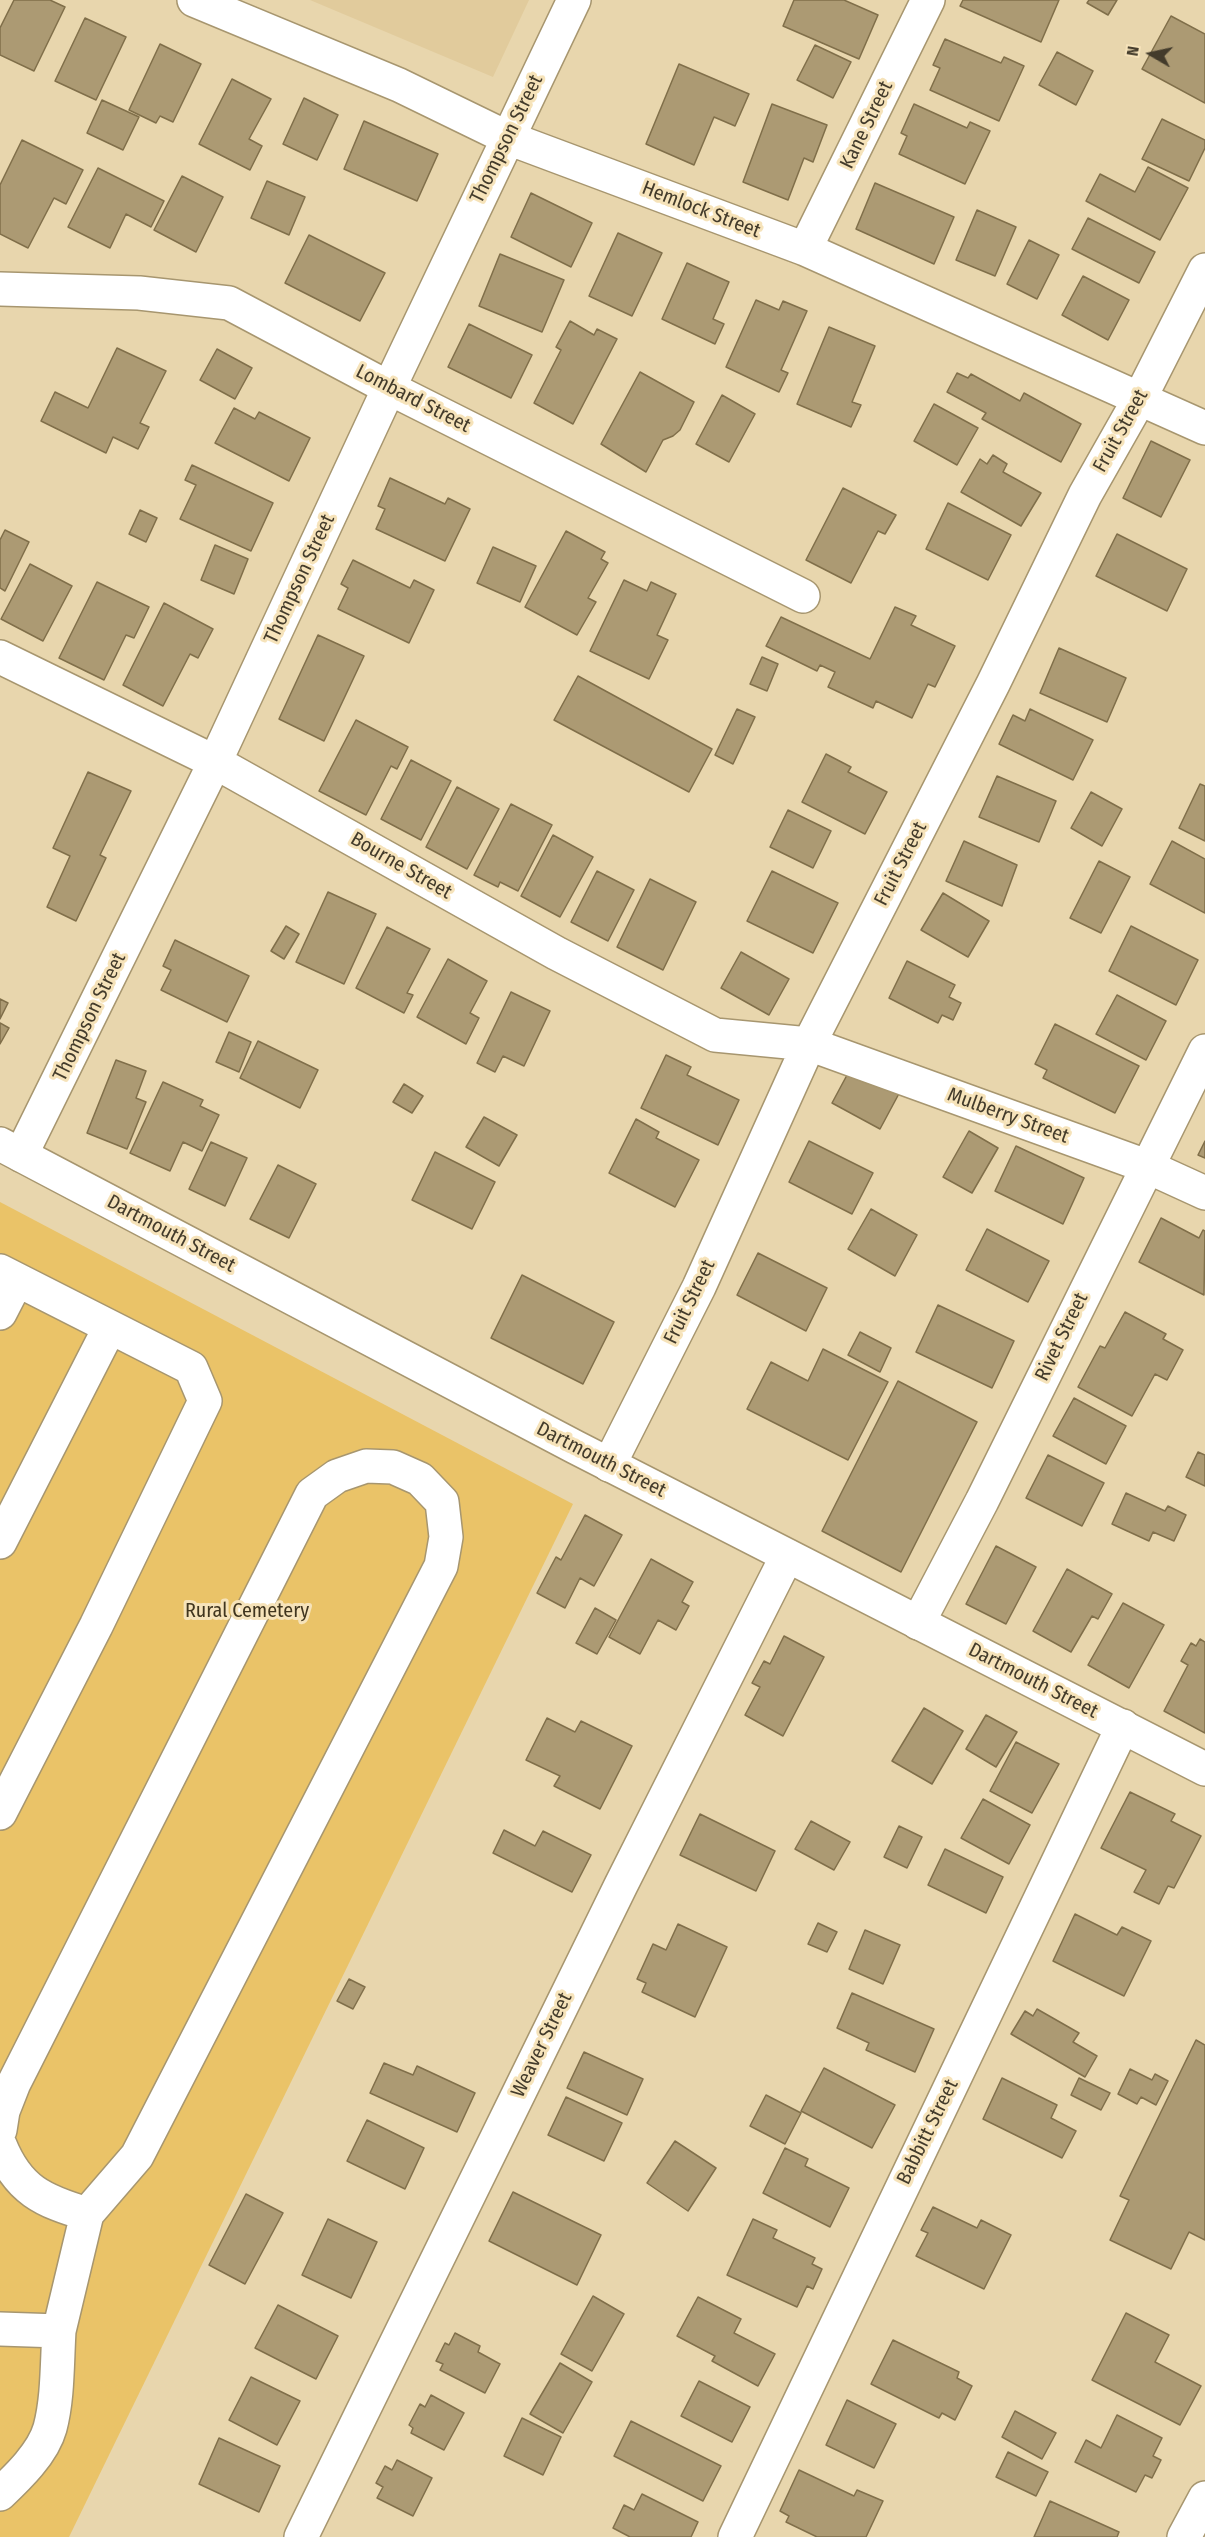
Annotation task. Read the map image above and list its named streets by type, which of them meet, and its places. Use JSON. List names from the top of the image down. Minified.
{"streets":{"street":["Kane Street","Thompson Street","Hemlock Street","Lombard Street","Fruit Street","Bourne Street","Mulberry Street","Dartmouth Street","Rivet Street","Weaver Street","Babbitt Street"]},"crossings":[["Kane Street","Hemlock Street"],["Thompson Street","Hemlock Street"],["Thompson Street","Lombard Street"],["Thompson Street","Bourne Street"],["Thompson Street","Dartmouth Street"],["Hemlock Street","Fruit Street"],["Fruit Street","Bourne Street"],["Fruit Street","Mulberry Street"],["Fruit Street","Dartmouth Street"],["Bourne Street","Mulberry Street"],["Mulberry Street","Rivet Street"],["Dartmouth Street","Rivet Street"],["Dartmouth Street","Weaver Street"],["Dartmouth Street","Babbitt Street"]],"parks":["Rural Cemetery"],"north":"left"}
